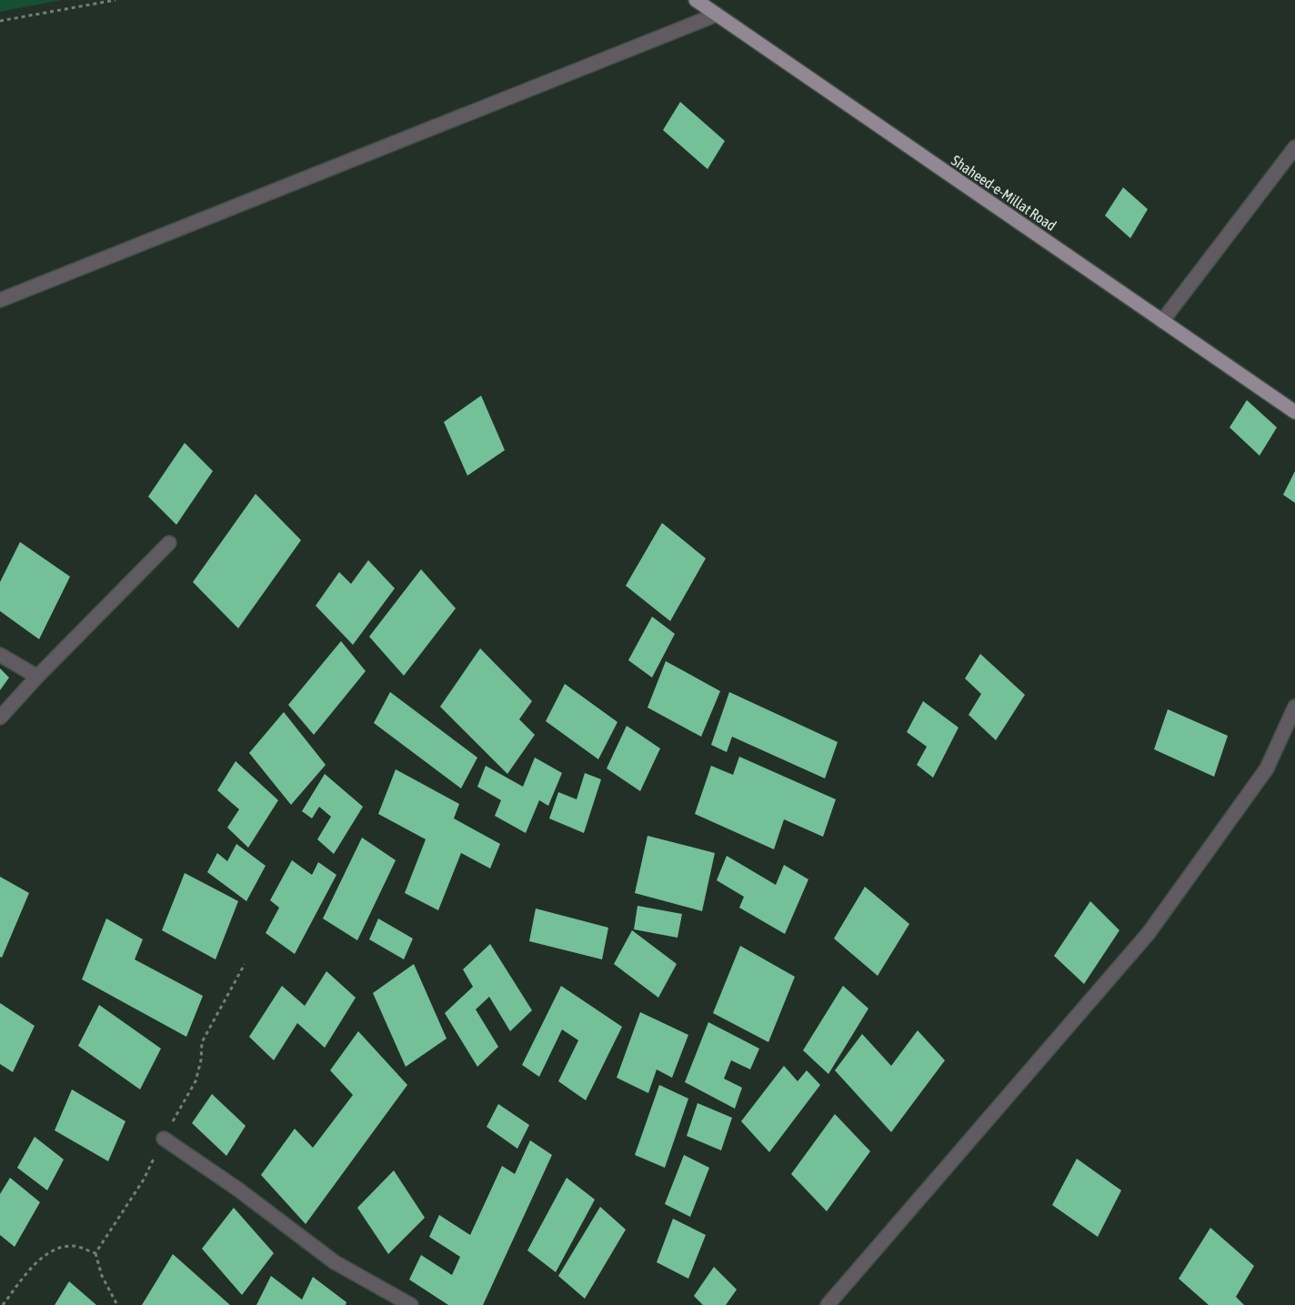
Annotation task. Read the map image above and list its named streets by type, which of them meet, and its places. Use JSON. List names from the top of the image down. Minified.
{"streets":{"main road":["Shaheed-e-Millat Road"]}}
